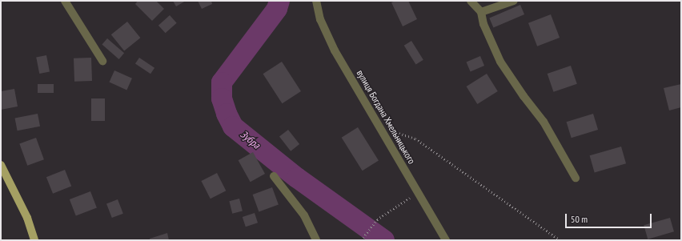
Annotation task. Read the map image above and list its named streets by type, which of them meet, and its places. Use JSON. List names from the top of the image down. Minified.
{"streets":{"street":["вулиця Богдана Хмельницького"]},"water":["Зубра"],"scale_bar":"50 m"}
